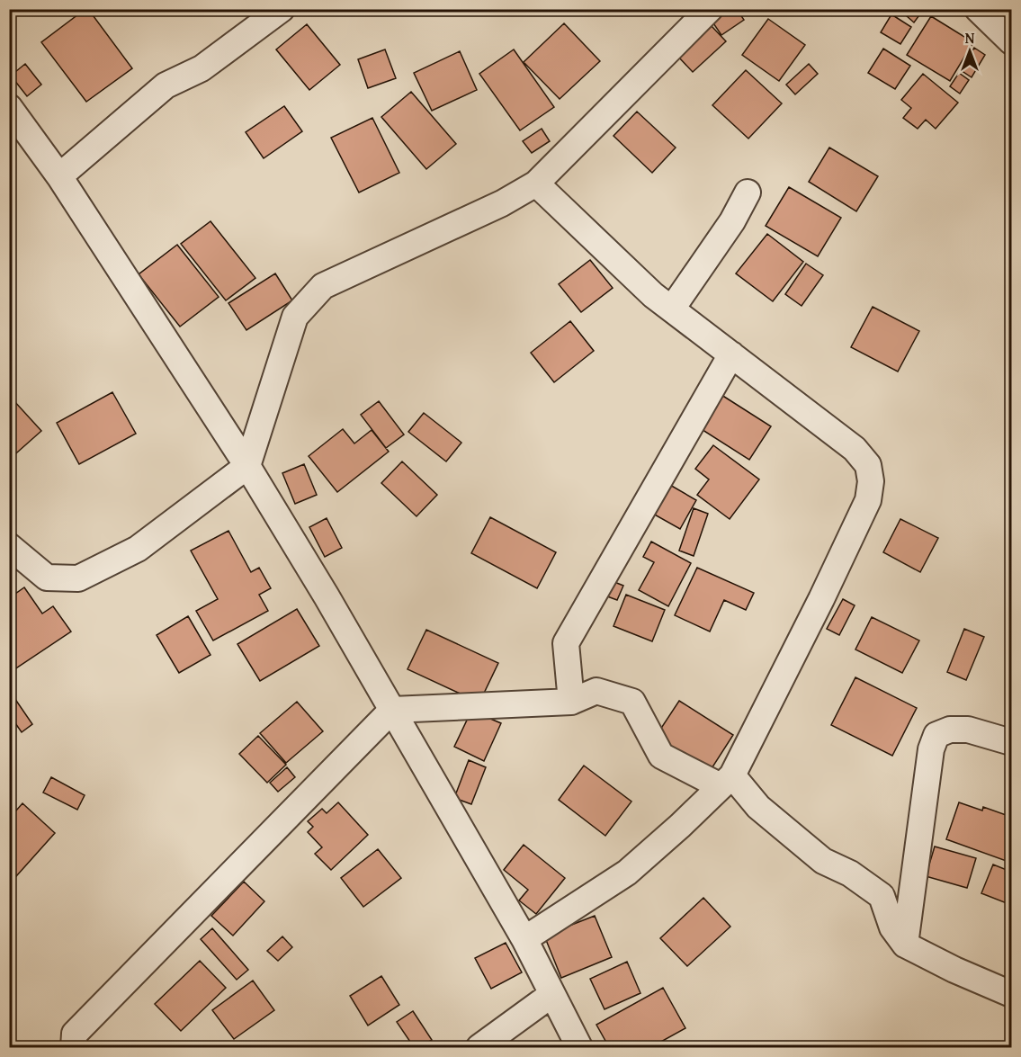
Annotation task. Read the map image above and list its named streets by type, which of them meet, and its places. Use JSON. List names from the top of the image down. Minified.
{"north":"top"}
